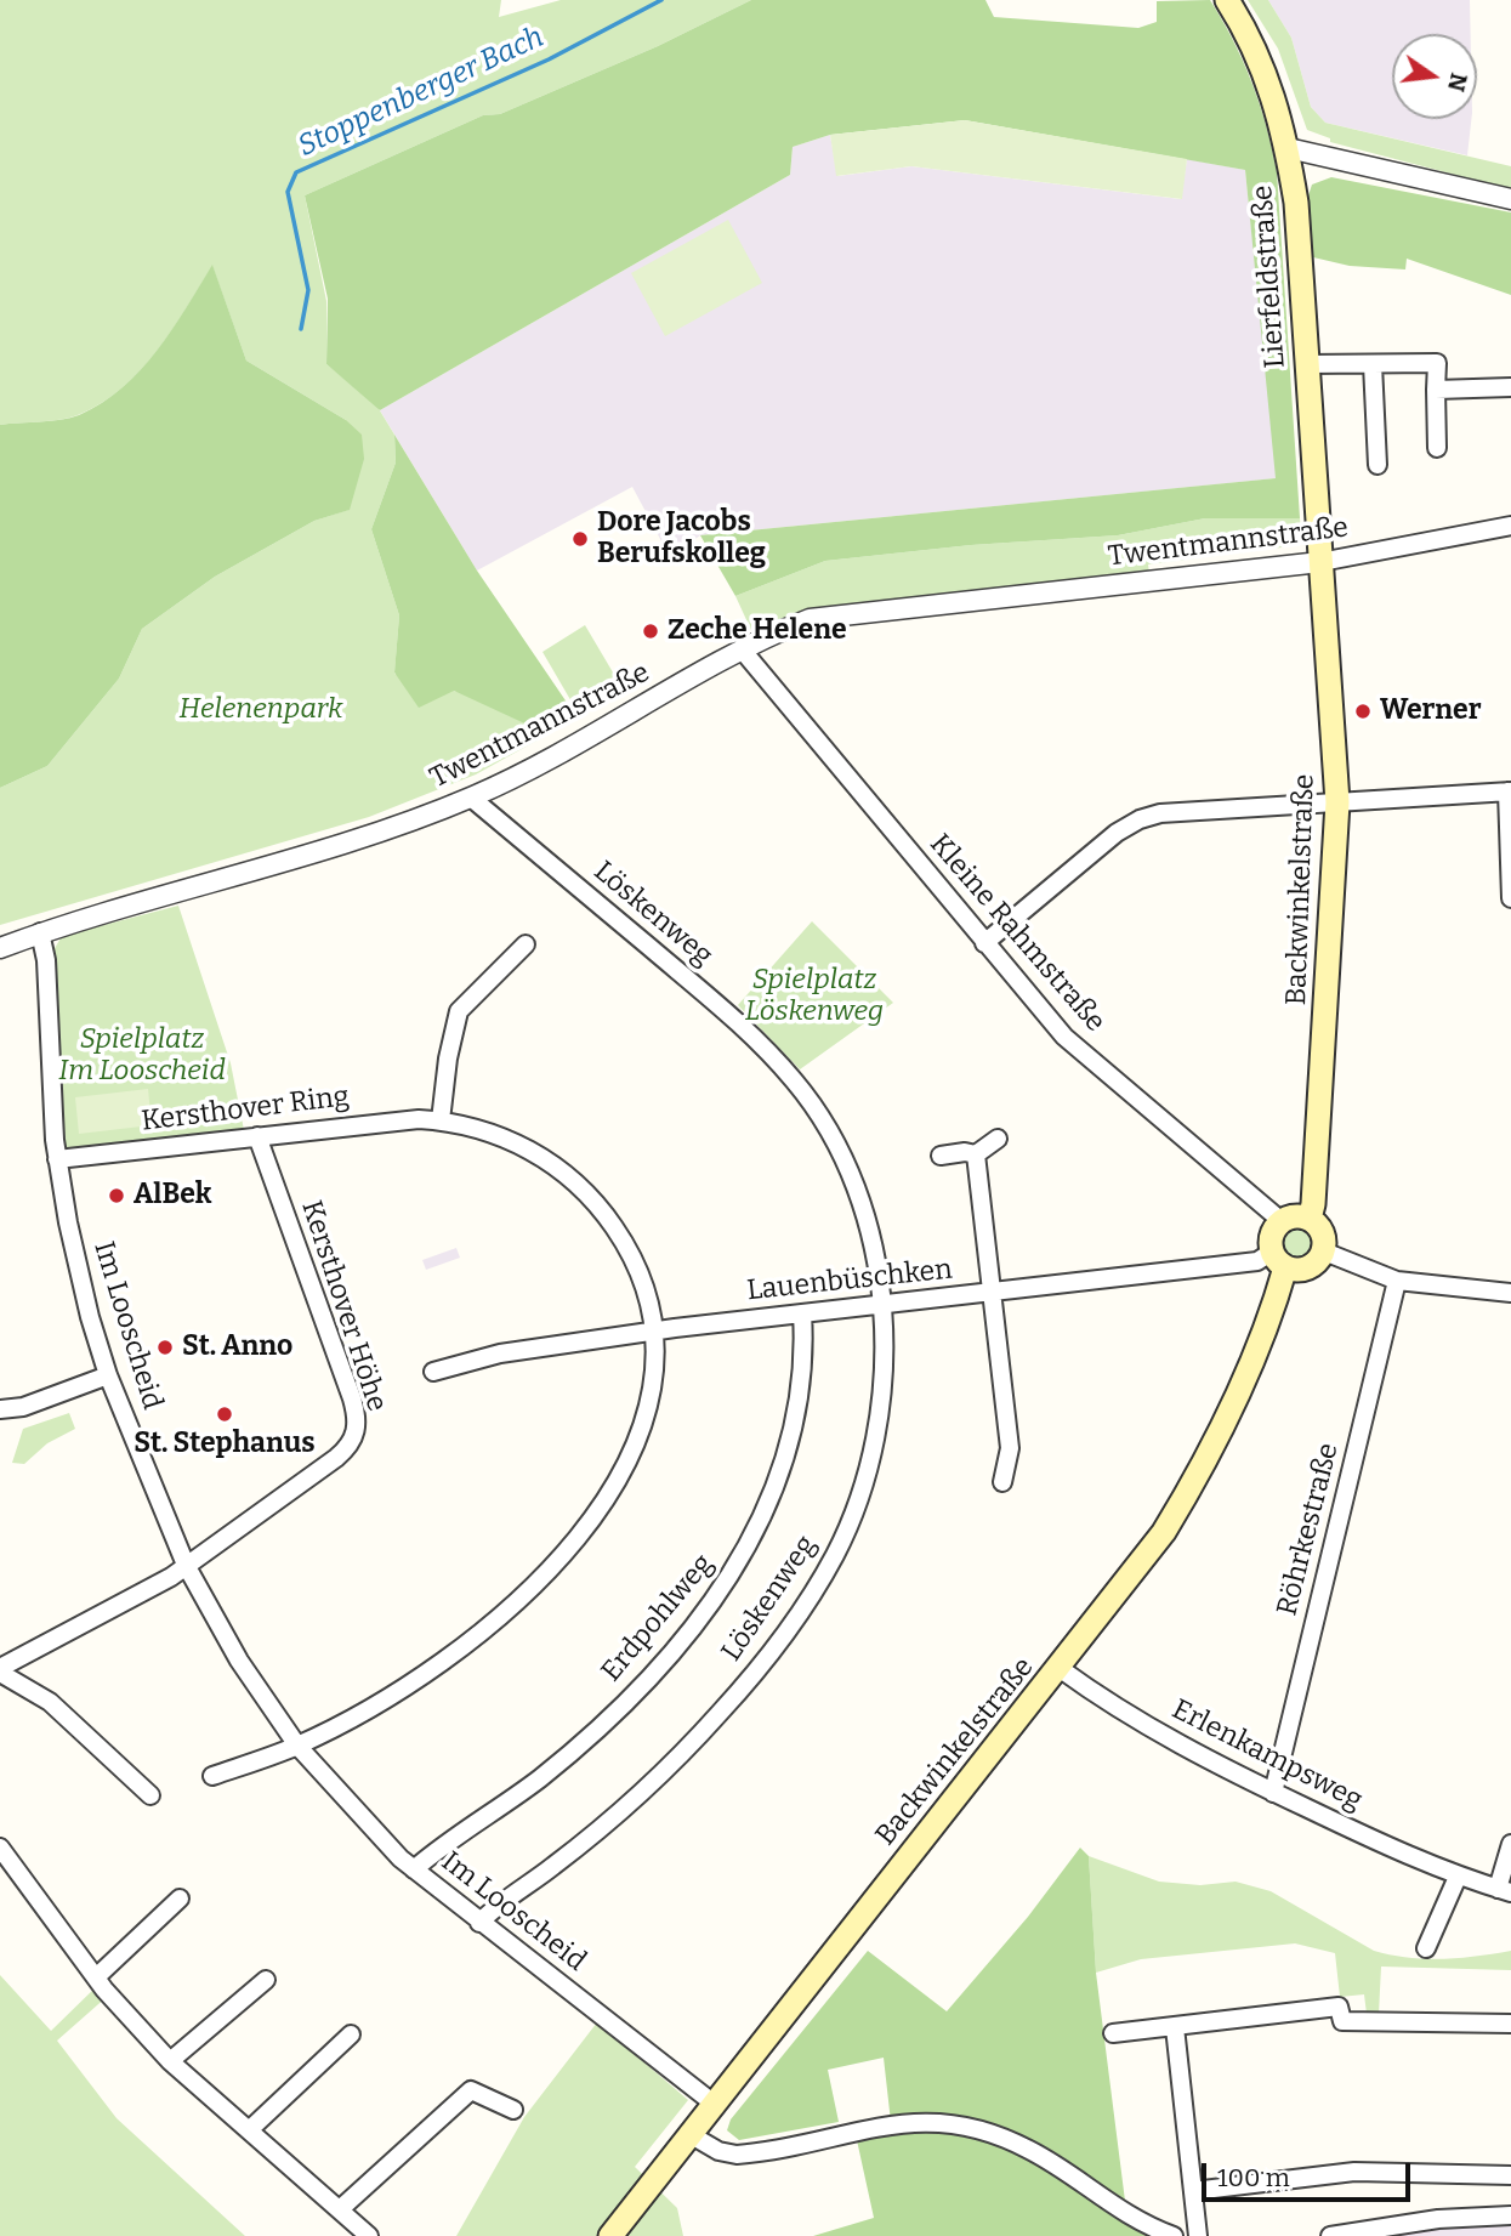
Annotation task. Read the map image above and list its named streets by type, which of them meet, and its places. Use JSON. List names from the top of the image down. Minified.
{"streets":{"main road":["Lierfeldstraße","Backwinkelstraße"],"street":["Twentmannstraße","Löskenweg","Kleine Rahmstraße","Kersthover Ring","Lauenbüschken","Kersthover Höhe","Im Looscheid","Röhrkestraße","Erdpohlweg","Erlenkampsweg"]},"crossings":[["Lierfeldstraße","Twentmannstraße"],["Lierfeldstraße","Backwinkelstraße"],["Twentmannstraße","Backwinkelstraße"],["Twentmannstraße","Löskenweg"],["Twentmannstraße","Kleine Rahmstraße"],["Twentmannstraße","Im Looscheid"],["Backwinkelstraße","Kleine Rahmstraße"],["Backwinkelstraße","Lauenbüschken"],["Backwinkelstraße","Im Looscheid"],["Backwinkelstraße","Erlenkampsweg"],["Löskenweg","Lauenbüschken"],["Löskenweg","Im Looscheid"],["Kleine Rahmstraße","Lauenbüschken"],["Kersthover Ring","Lauenbüschken"],["Kersthover Ring","Kersthover Höhe"],["Kersthover Ring","Im Looscheid"],["Lauenbüschken","Erdpohlweg"],["Kersthover Höhe","Im Looscheid"],["Im Looscheid","Erdpohlweg"],["Röhrkestraße","Erlenkampsweg"]],"water":["Stoppenberger Bach"],"parks":["Helenenpark","Spielplatz Löskenweg","Spielplatz Im Looscheid"],"places":["Dore Jacobs Berufskolleg","Zeche Helene","Werner","AlBek","St. Anno","St. Stephanus"],"scale_bar":"100 m","north":"right"}
